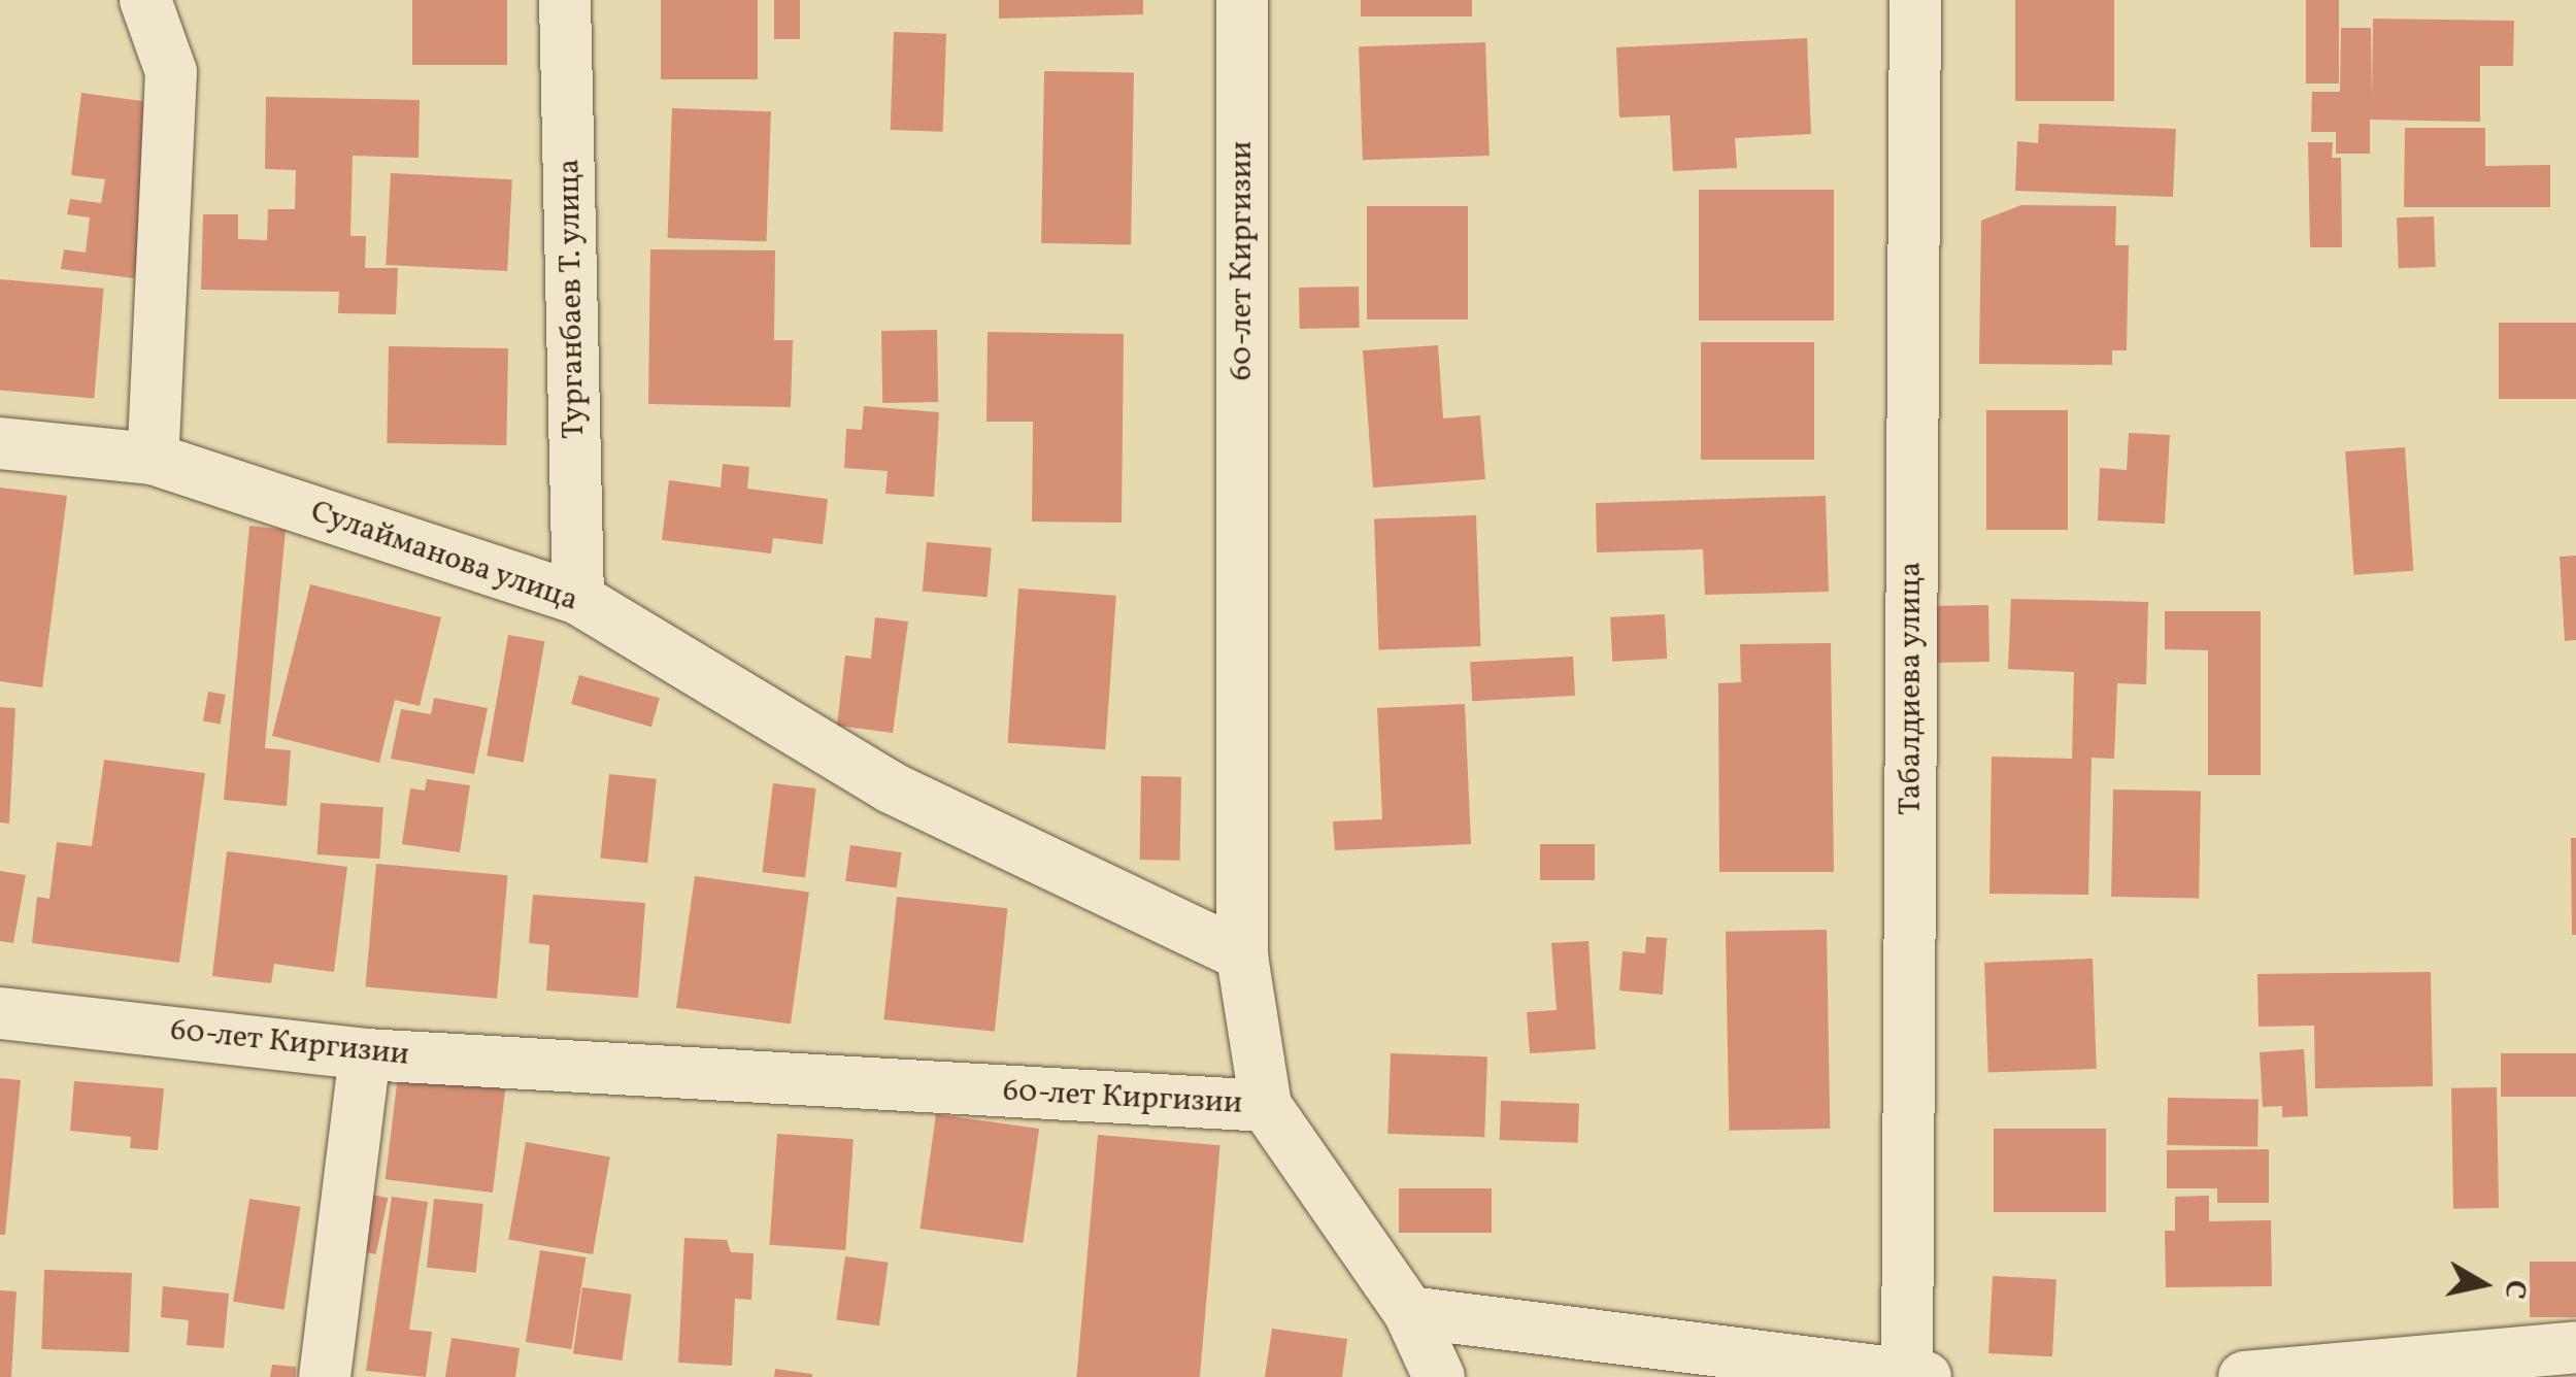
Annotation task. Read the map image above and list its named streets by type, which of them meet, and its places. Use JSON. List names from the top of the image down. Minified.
{"streets":{"street":["60-лет Киргизии","Турганбаев Т. улица","Сулайманова улица","Табалдиева улица"]},"crossings":[["60-лет Киргизии","Сулайманова улица"],["Турганбаев Т. улица","Сулайманова улица"]],"north":"right"}
